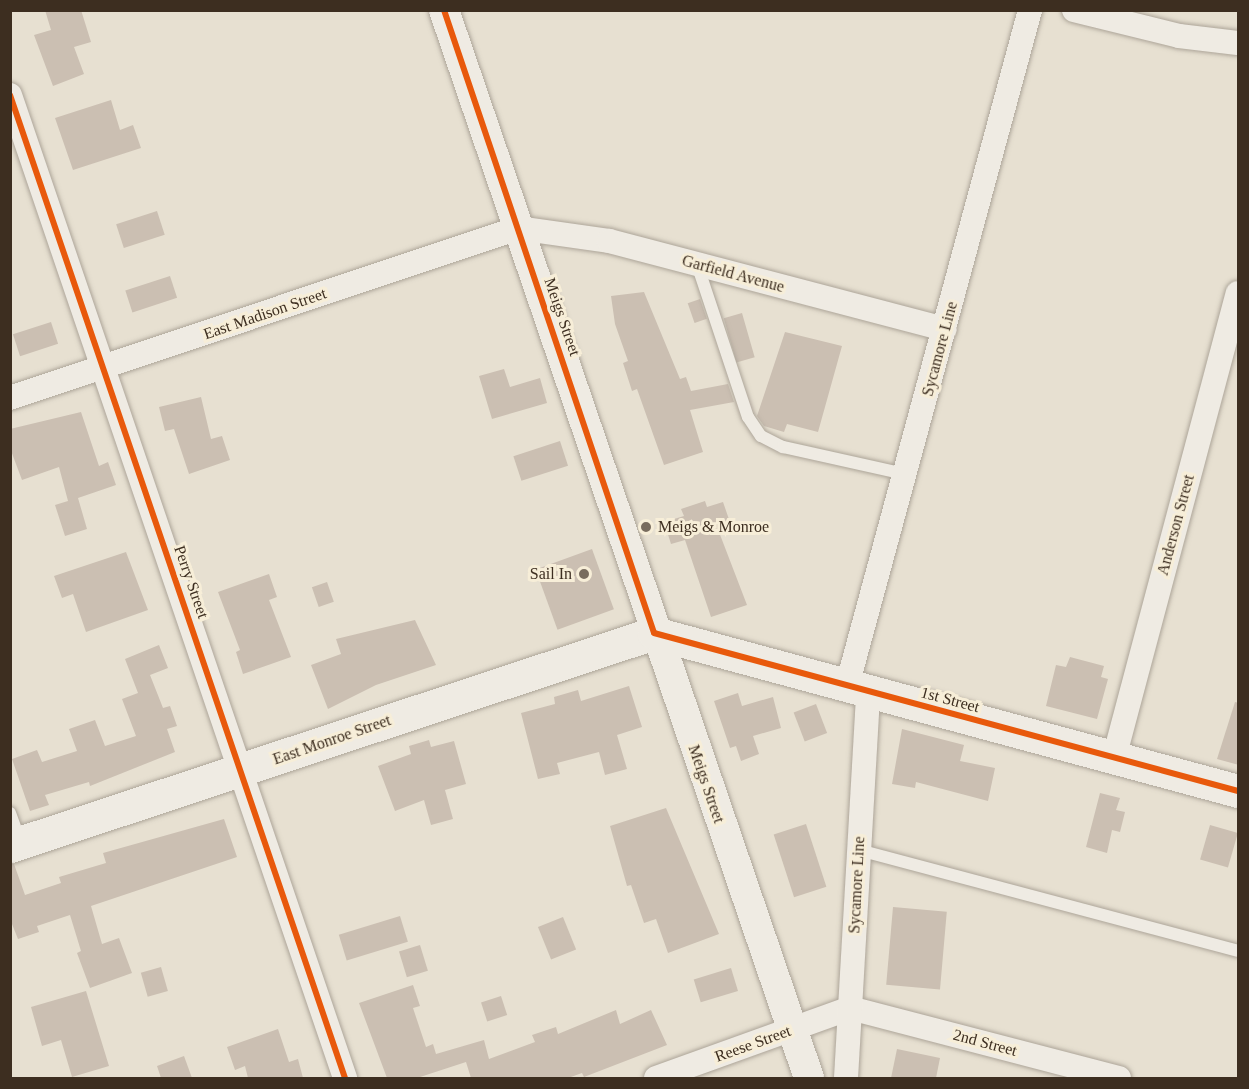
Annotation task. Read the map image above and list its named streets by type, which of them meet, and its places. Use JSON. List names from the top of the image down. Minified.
{"streets":{"main road":["1st Street","East Monroe Street"],"street":["Garfield Avenue","East Madison Street","Meigs Street","Sycamore Line","Anderson Street","Perry Street","2nd Street","Reese Street"]},"crossings":[["Garfield Avenue","East Madison Street"],["Garfield Avenue","Meigs Street"],["Garfield Avenue","Sycamore Line"],["East Madison Street","Meigs Street"],["East Madison Street","Perry Street"],["Meigs Street","1st Street"],["Meigs Street","East Monroe Street"],["Meigs Street","Reese Street"],["Sycamore Line","1st Street"],["Sycamore Line","2nd Street"],["Sycamore Line","Reese Street"],["Anderson Street","1st Street"],["Perry Street","East Monroe Street"],["1st Street","East Monroe Street"],["2nd Street","Reese Street"]],"places":["Meigs & Monroe","Sail In"]}
